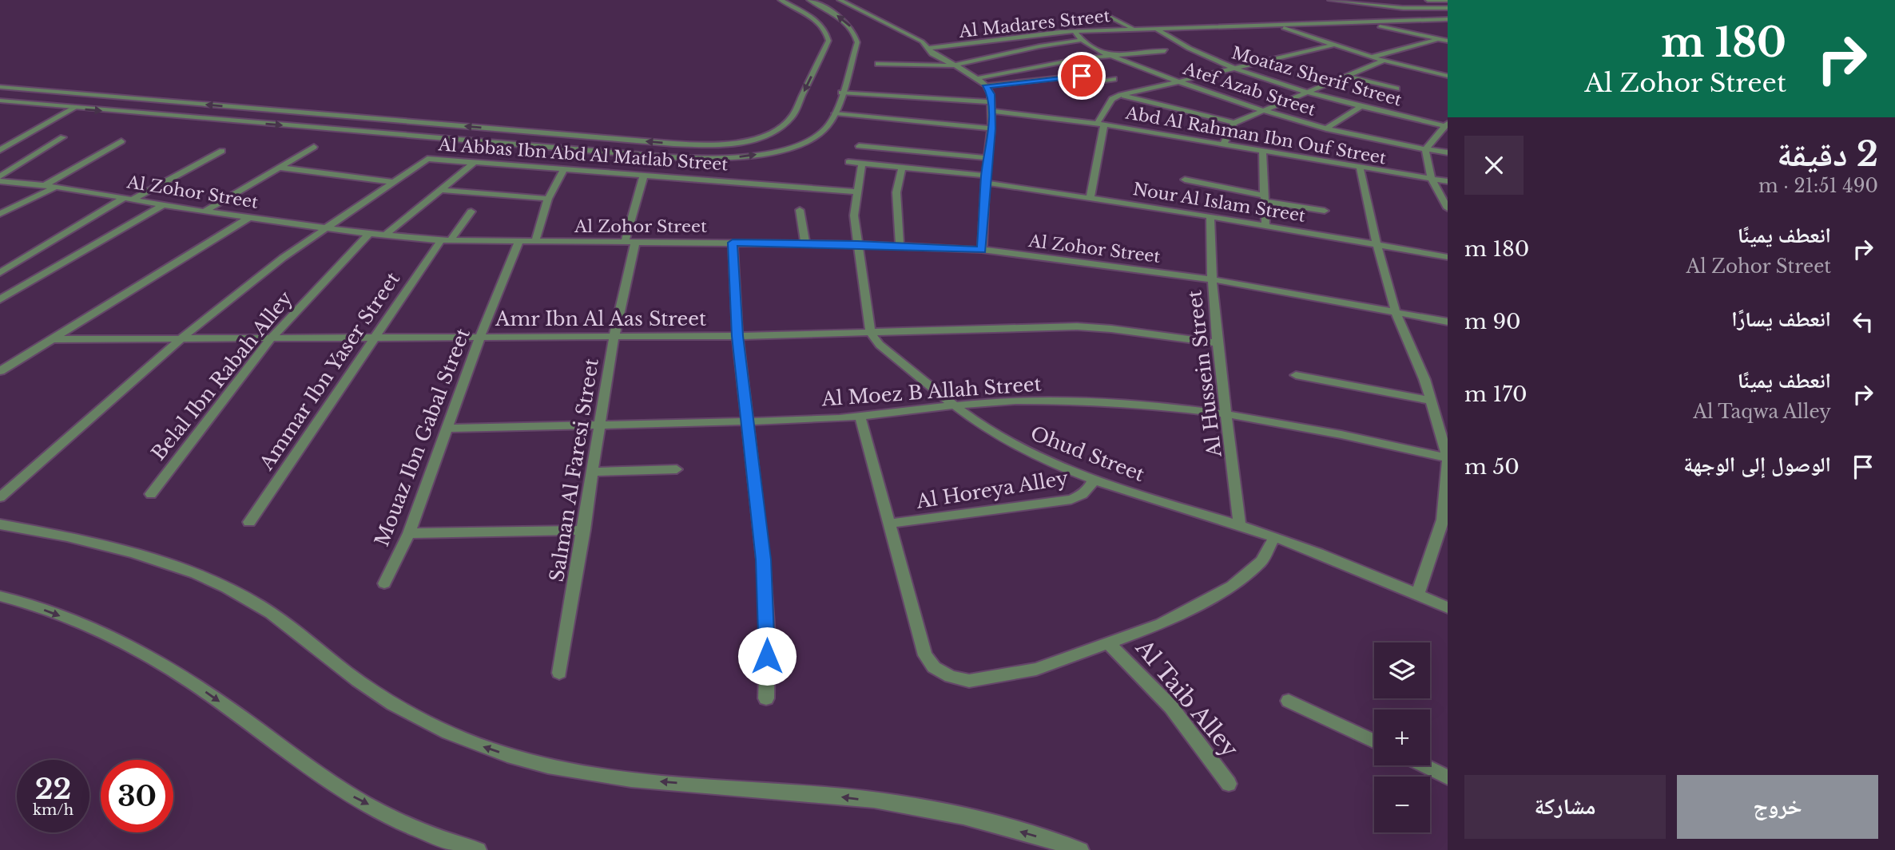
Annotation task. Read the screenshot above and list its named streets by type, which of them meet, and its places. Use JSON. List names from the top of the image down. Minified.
{"streets":{"street":["Al Madares Street","Moataz Sherif Street","Atef Azab Street","Abd Al Rahman Ibn Ouf Street","Al Abbas Ibn Abd Al Matlab Street","Al Zohor Street","Nour Al Islam Street","Amr Ibn Al Aas Street","Ammar Ibn Yaser Street","Al Hussein Street","Belal Ibn Rabah Alley","Al Moez B Allah Street","Mouaz Ibn Gabal Street","Ohud Street","Salman Al Faresi Street","Al Horeya Alley","Al Taib Alley"]},"crossings":[["Al Madares Street","Moataz Sherif Street"],["Al Madares Street","Atef Azab Street"],["Al Abbas Ibn Abd Al Matlab Street","Al Zohor Street"],["Al Abbas Ibn Abd Al Matlab Street","Amr Ibn Al Aas Street"],["Al Abbas Ibn Abd Al Matlab Street","Salman Al Faresi Street"],["Al Zohor Street","Ammar Ibn Yaser Street"],["Al Zohor Street","Al Hussein Street"],["Al Zohor Street","Belal Ibn Rabah Alley"],["Al Zohor Street","Mouaz Ibn Gabal Street"],["Al Zohor Street","Salman Al Faresi Street"],["Nour Al Islam Street","Al Hussein Street"],["Amr Ibn Al Aas Street","Ammar Ibn Yaser Street"],["Amr Ibn Al Aas Street","Al Hussein Street"],["Amr Ibn Al Aas Street","Belal Ibn Rabah Alley"],["Amr Ibn Al Aas Street","Mouaz Ibn Gabal Street"],["Amr Ibn Al Aas Street","Ohud Street"],["Amr Ibn Al Aas Street","Salman Al Faresi Street"],["Al Hussein Street","Al Moez B Allah Street"],["Al Hussein Street","Ohud Street"],["Al Moez B Allah Street","Mouaz Ibn Gabal Street"],["Al Moez B Allah Street","Ohud Street"],["Al Moez B Allah Street","Salman Al Faresi Street"],["Ohud Street","Al Horeya Alley"]],"page":{"turn":["180 m","Al Zohor Street"],"heading":["2 دقيقة","490 m · 21:51"],"list":[{"name":"انعطف يمينًا","note":"Al Zohor Street","value":"180 m"},{"name":"انعطف يسارًا","value":"90 m"},{"name":"انعطف يمينًا","note":"Al Taqwa Alley","value":"170 m"},{"name":"الوصول إلى الوجهة","value":"50 m"}],"map_buttons":["+","−"],"speed":"22 km/h","limit":"30","buttons":["خروج","مشاركة"]}}
